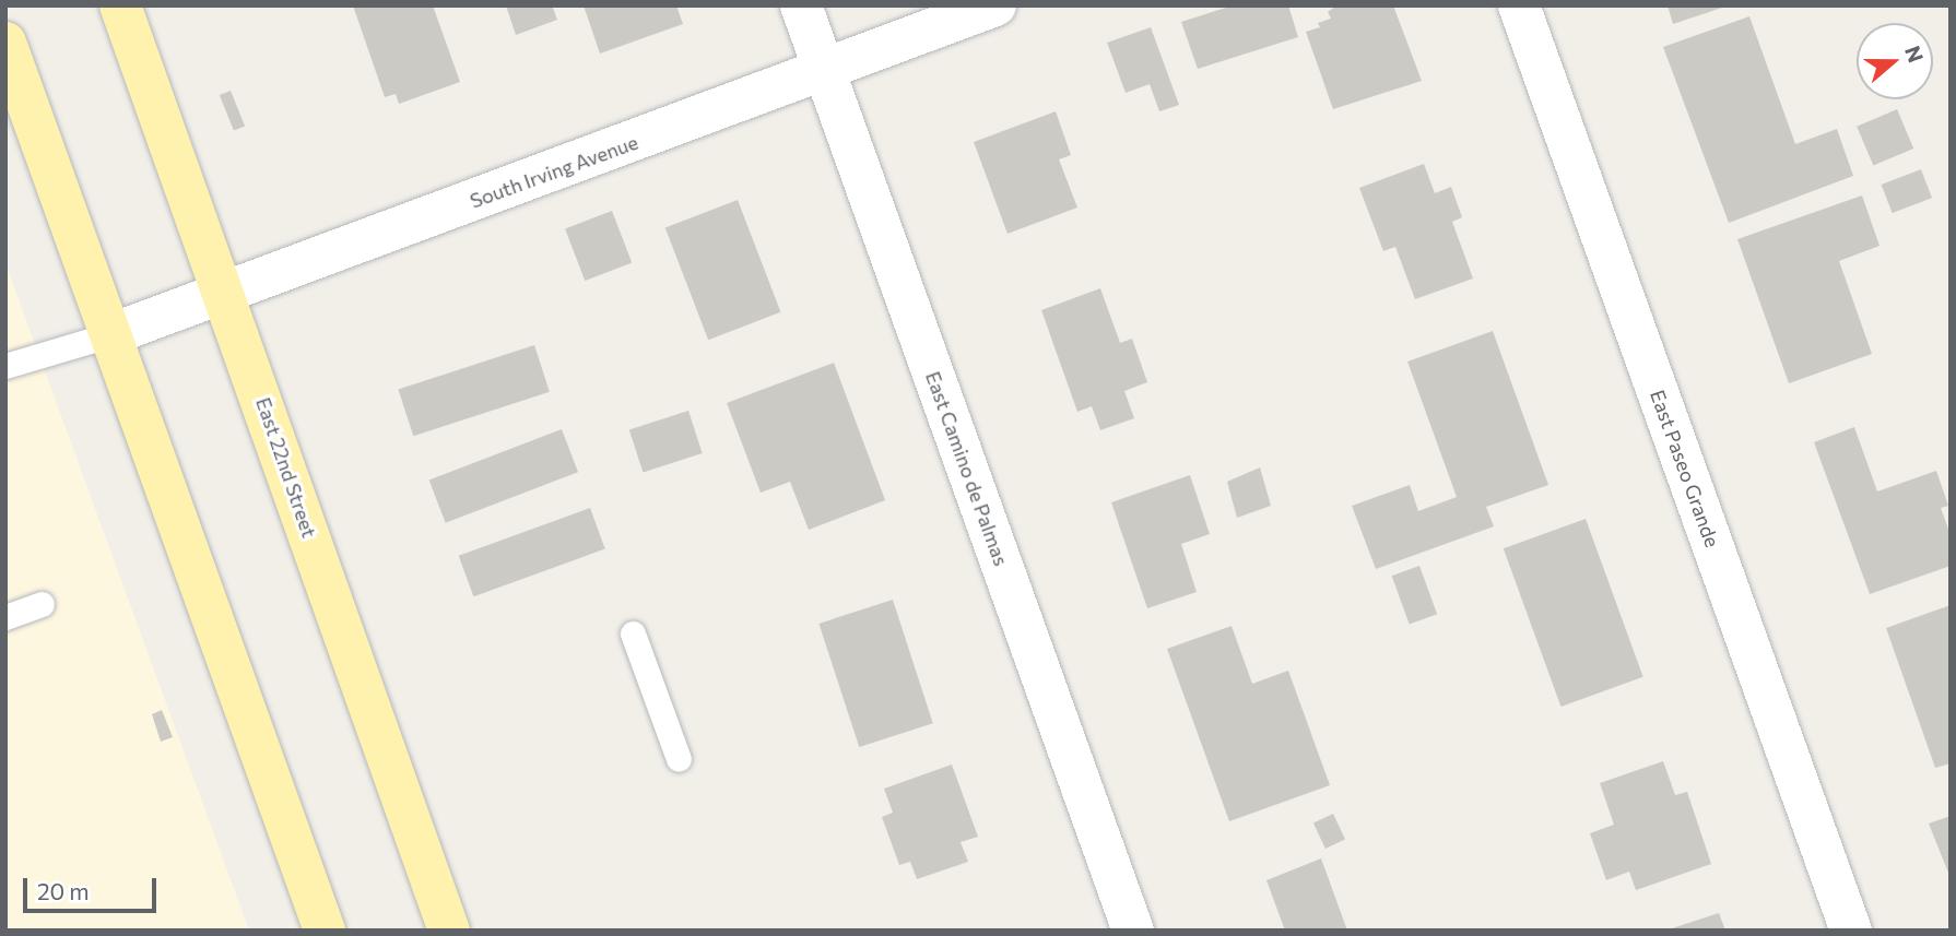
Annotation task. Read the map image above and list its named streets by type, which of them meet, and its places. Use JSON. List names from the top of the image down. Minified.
{"streets":{"main road":["East 22nd Street"],"street":["South Irving Avenue","East Camino de Palmas","East Paseo Grande"]},"crossings":[["South Irving Avenue","East 22nd Street"],["South Irving Avenue","East Camino de Palmas"]],"scale_bar":"20 m","north":"right"}
